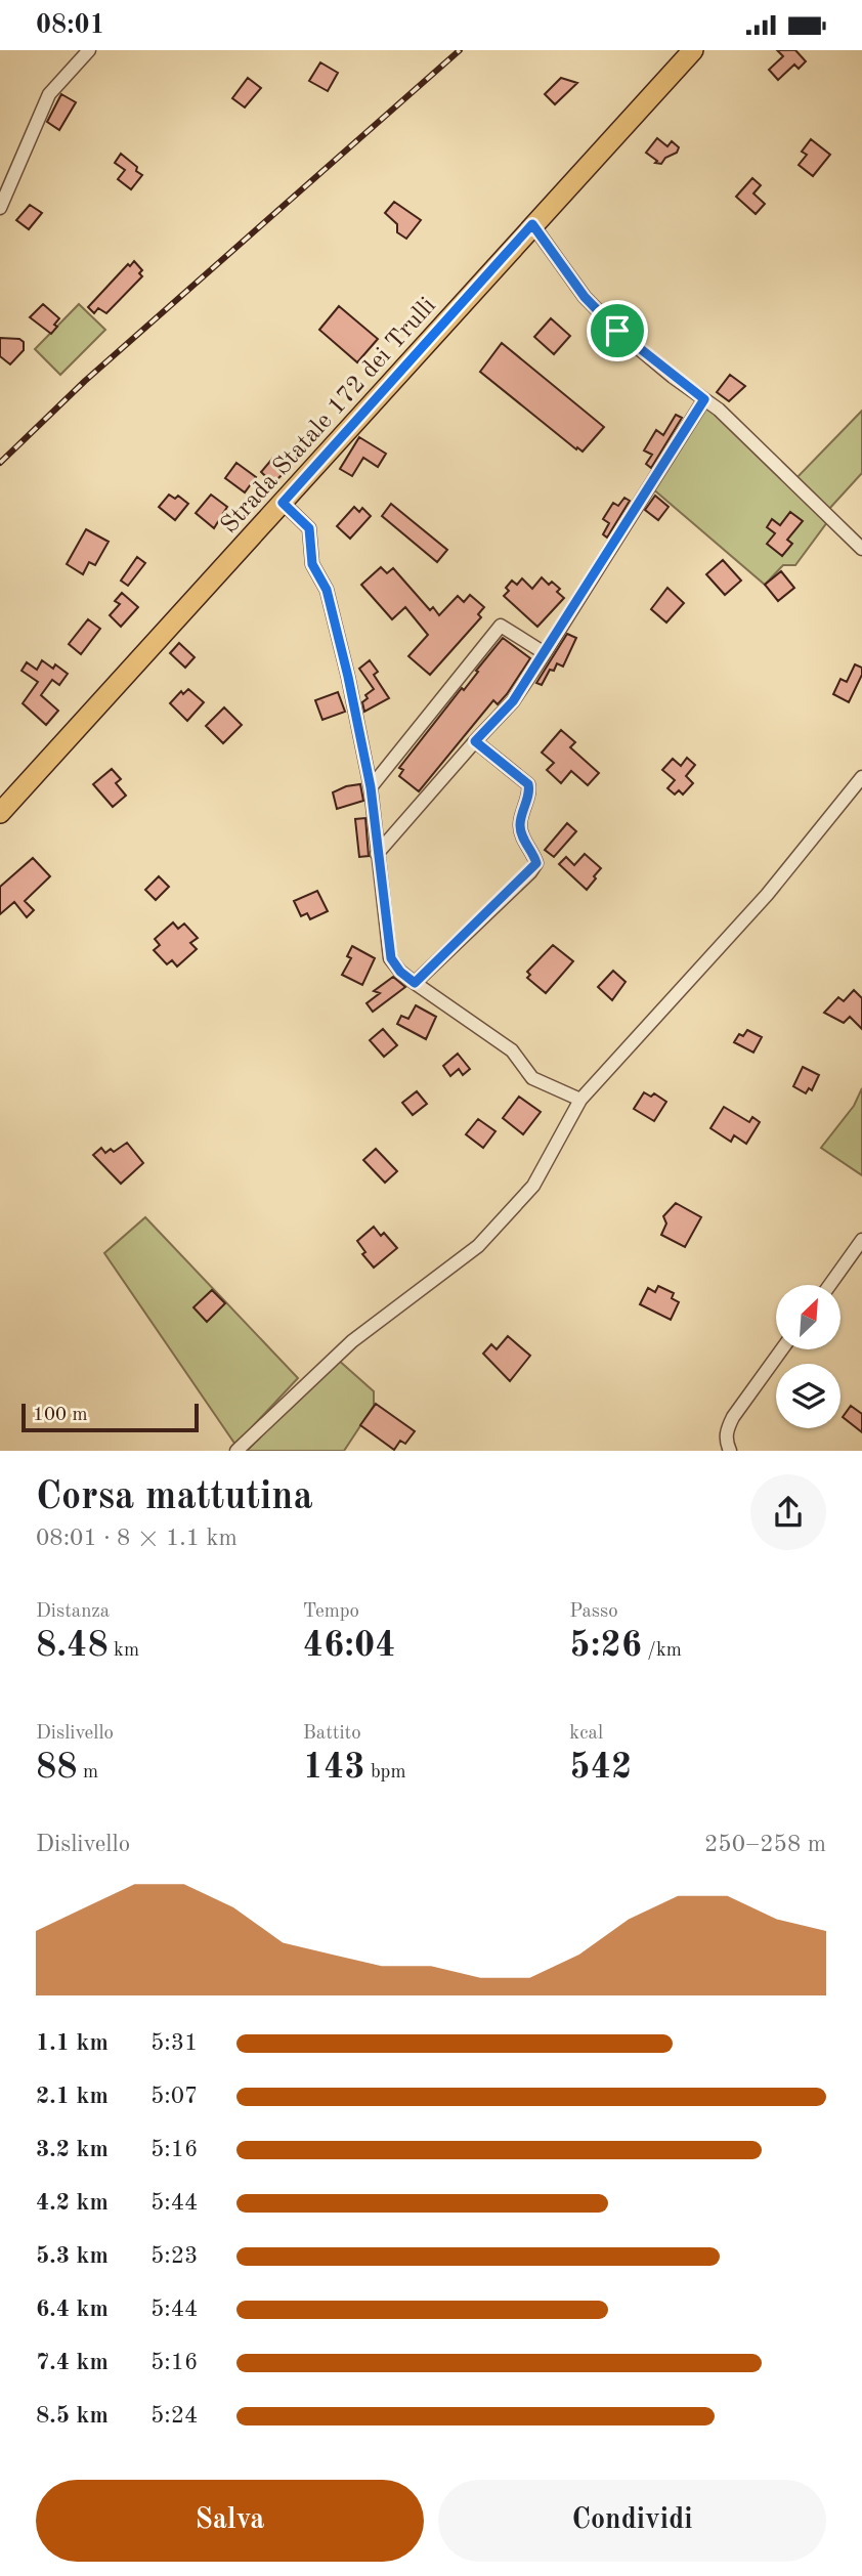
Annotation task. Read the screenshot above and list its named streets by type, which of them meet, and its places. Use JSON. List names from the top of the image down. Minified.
{"streets":{"main road":["Strada Statale 172 dei Trulli"]},"scale_bar":"100 m","north":"top right","page":{"status":"08:01","scale":"100 m","heading":["Corsa mattutina","08:01 · 8 × 1.1 km"],"stats":[["Distanza","8.48 km"],["Tempo","46:04"],["Passo","5:26 /km"],["Dislivello","88 m"],["Battito","143 bpm"],["kcal","542"]],"chart":["Dislivello","250–258 m"],"list":[{"name":"1.1 km","note":"5:31"},{"name":"2.1 km","note":"5:07"},{"name":"3.2 km","note":"5:16"},{"name":"4.2 km","note":"5:44"},{"name":"5.3 km","note":"5:23"},{"name":"6.4 km","note":"5:44"},{"name":"7.4 km","note":"5:16"},{"name":"8.5 km","note":"5:24"}],"buttons":["Salva","Condividi"]}}
